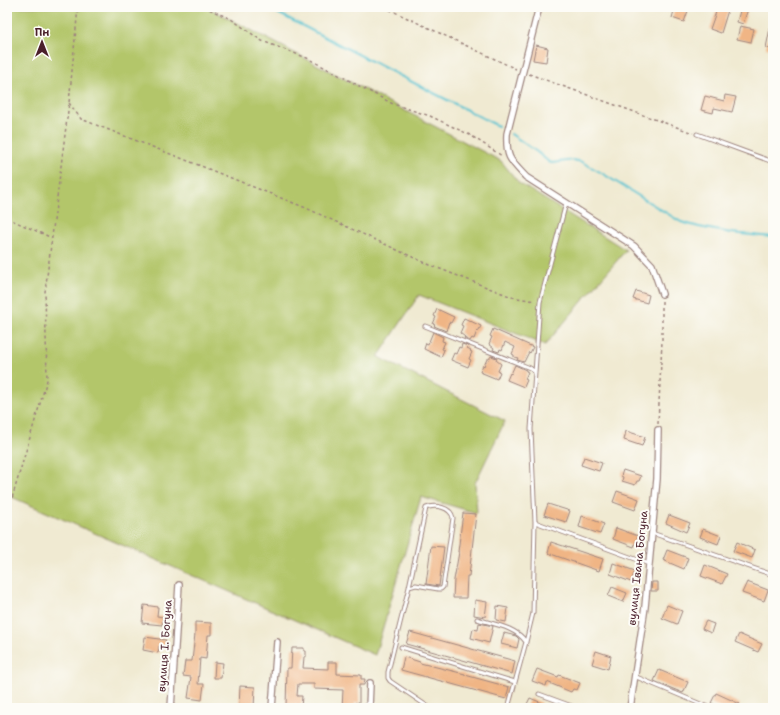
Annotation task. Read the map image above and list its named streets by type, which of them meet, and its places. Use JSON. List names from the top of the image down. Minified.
{"streets":{"street":["вулиця Івана Богуна","вулиця І. Богуна"]},"north":"top"}
